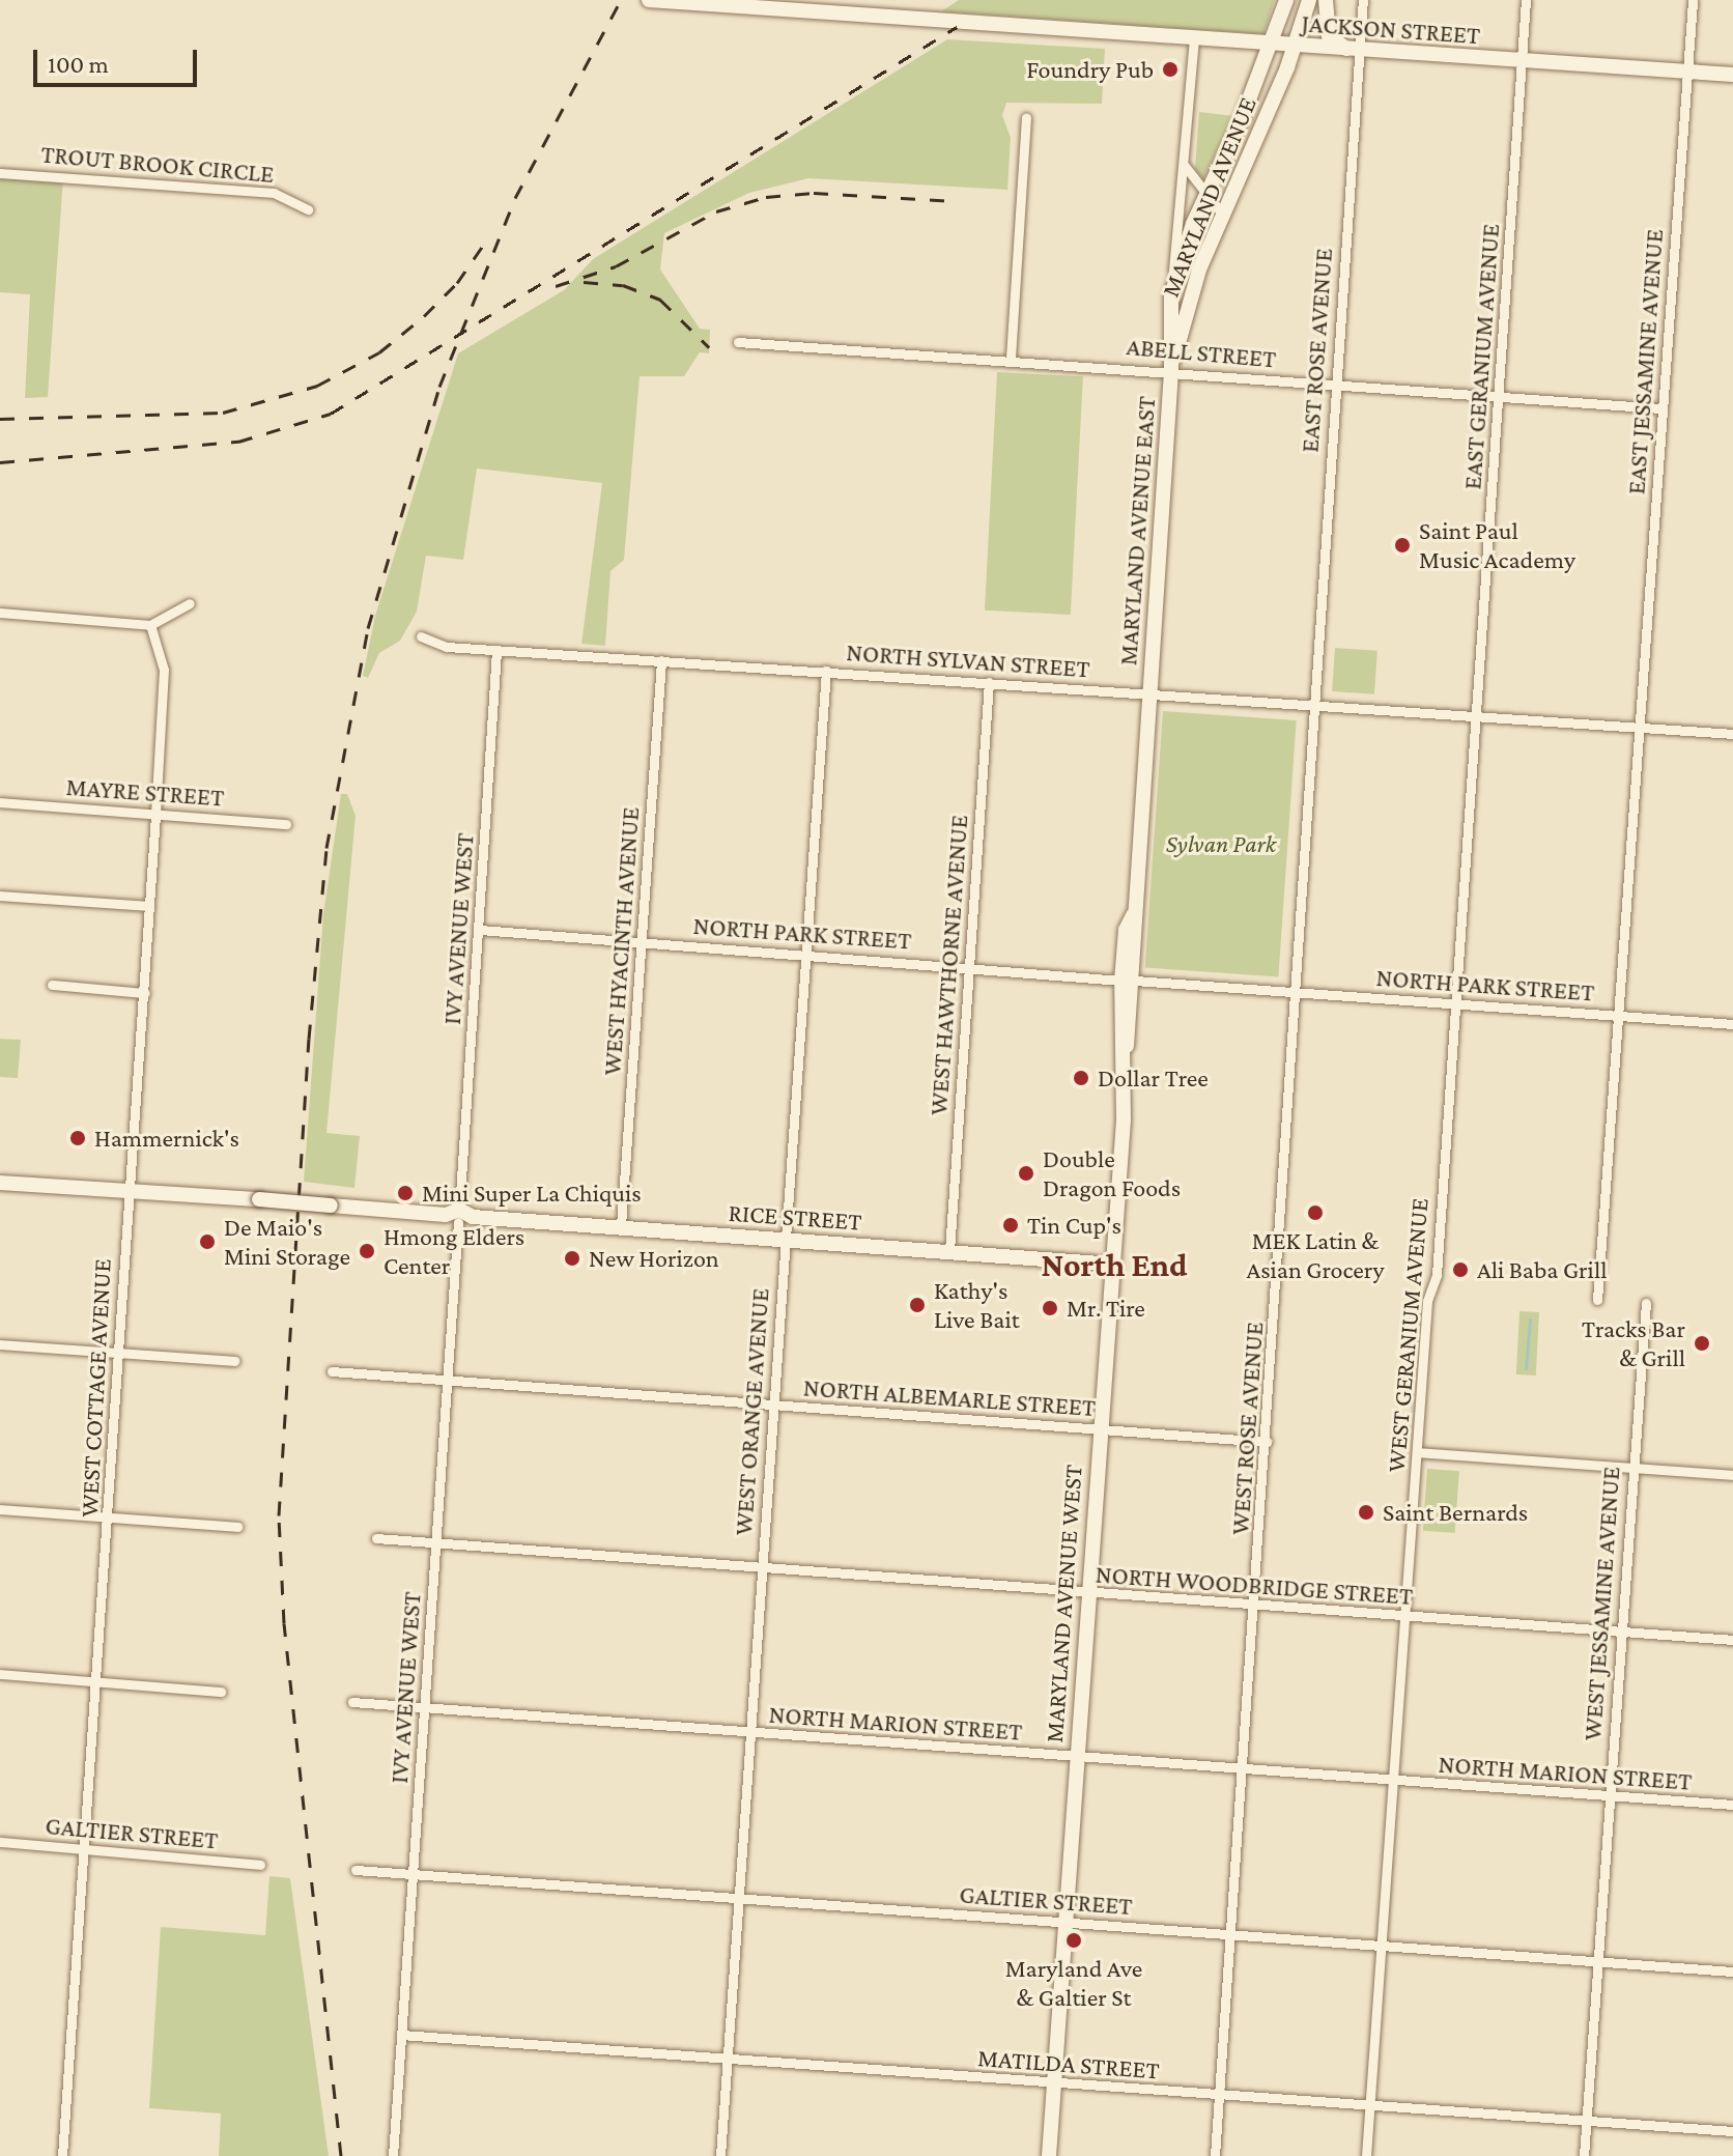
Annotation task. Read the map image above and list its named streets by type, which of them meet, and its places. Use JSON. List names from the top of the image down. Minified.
{"streets":{"main road":["JACKSON STREET","MARYLAND AVENUE","MARYLAND AVENUE EAST","RICE STREET","MARYLAND AVENUE WEST"],"street":["TROUT BROOK CIRCLE","EAST ROSE AVENUE","ABELL STREET","EAST GERANIUM AVENUE","EAST JESSAMINE AVENUE","NORTH SYLVAN STREET","MAYRE STREET","IVY AVENUE WEST","NORTH PARK STREET","WEST HYACINTH AVENUE","WEST HAWTHORNE AVENUE","WEST GERANIUM AVENUE","WEST COTTAGE AVENUE","NORTH ALBEMARLE STREET","WEST ORANGE AVENUE","WEST ROSE AVENUE","NORTH WOODBRIDGE STREET","WEST JESSAMINE AVENUE","NORTH MARION STREET","GALTIER STREET","MATILDA STREET"]},"crossings":[["JACKSON STREET","MARYLAND AVENUE"],["JACKSON STREET","EAST ROSE AVENUE"],["JACKSON STREET","EAST GERANIUM AVENUE"],["JACKSON STREET","EAST JESSAMINE AVENUE"],["MARYLAND AVENUE","ABELL STREET"],["MARYLAND AVENUE","MARYLAND AVENUE EAST"],["EAST ROSE AVENUE","ABELL STREET"],["EAST ROSE AVENUE","NORTH SYLVAN STREET"],["EAST ROSE AVENUE","WEST ROSE AVENUE"],["ABELL STREET","EAST GERANIUM AVENUE"],["ABELL STREET","EAST JESSAMINE AVENUE"],["ABELL STREET","MARYLAND AVENUE EAST"],["EAST GERANIUM AVENUE","NORTH SYLVAN STREET"],["EAST GERANIUM AVENUE","WEST GERANIUM AVENUE"],["EAST JESSAMINE AVENUE","NORTH SYLVAN STREET"],["MARYLAND AVENUE EAST","NORTH SYLVAN STREET"],["MARYLAND AVENUE EAST","MARYLAND AVENUE WEST"],["NORTH SYLVAN STREET","IVY AVENUE WEST"],["NORTH SYLVAN STREET","WEST HYACINTH AVENUE"],["NORTH SYLVAN STREET","WEST HAWTHORNE AVENUE"],["NORTH SYLVAN STREET","WEST GERANIUM AVENUE"],["NORTH SYLVAN STREET","WEST ORANGE AVENUE"],["NORTH SYLVAN STREET","WEST ROSE AVENUE"],["NORTH SYLVAN STREET","MARYLAND AVENUE WEST"],["MAYRE STREET","WEST COTTAGE AVENUE"],["IVY AVENUE WEST","NORTH PARK STREET"],["IVY AVENUE WEST","RICE STREET"],["IVY AVENUE WEST","NORTH ALBEMARLE STREET"],["IVY AVENUE WEST","NORTH WOODBRIDGE STREET"],["IVY AVENUE WEST","NORTH MARION STREET"],["IVY AVENUE WEST","GALTIER STREET"],["IVY AVENUE WEST","MATILDA STREET"],["NORTH PARK STREET","WEST HYACINTH AVENUE"],["NORTH PARK STREET","WEST HAWTHORNE AVENUE"],["NORTH PARK STREET","WEST GERANIUM AVENUE"],["NORTH PARK STREET","WEST ORANGE AVENUE"],["NORTH PARK STREET","WEST ROSE AVENUE"],["NORTH PARK STREET","MARYLAND AVENUE WEST"],["WEST HYACINTH AVENUE","RICE STREET"],["WEST HAWTHORNE AVENUE","RICE STREET"],["RICE STREET","WEST COTTAGE AVENUE"],["RICE STREET","WEST ORANGE AVENUE"],["RICE STREET","MARYLAND AVENUE WEST"],["WEST GERANIUM AVENUE","NORTH WOODBRIDGE STREET"],["WEST GERANIUM AVENUE","NORTH MARION STREET"],["WEST GERANIUM AVENUE","GALTIER STREET"],["WEST GERANIUM AVENUE","MATILDA STREET"],["WEST COTTAGE AVENUE","GALTIER STREET"],["NORTH ALBEMARLE STREET","WEST ORANGE AVENUE"],["NORTH ALBEMARLE STREET","WEST ROSE AVENUE"],["NORTH ALBEMARLE STREET","MARYLAND AVENUE WEST"],["WEST ORANGE AVENUE","NORTH WOODBRIDGE STREET"],["WEST ORANGE AVENUE","NORTH MARION STREET"],["WEST ORANGE AVENUE","GALTIER STREET"],["WEST ORANGE AVENUE","MATILDA STREET"],["WEST ROSE AVENUE","NORTH WOODBRIDGE STREET"],["WEST ROSE AVENUE","NORTH MARION STREET"],["WEST ROSE AVENUE","GALTIER STREET"],["WEST ROSE AVENUE","MATILDA STREET"],["NORTH WOODBRIDGE STREET","MARYLAND AVENUE WEST"],["NORTH WOODBRIDGE STREET","WEST JESSAMINE AVENUE"],["MARYLAND AVENUE WEST","NORTH MARION STREET"],["MARYLAND AVENUE WEST","GALTIER STREET"],["MARYLAND AVENUE WEST","MATILDA STREET"],["WEST JESSAMINE AVENUE","NORTH MARION STREET"],["WEST JESSAMINE AVENUE","GALTIER STREET"],["WEST JESSAMINE AVENUE","MATILDA STREET"]],"districts":["North End"],"parks":["Sylvan Park"],"places":["Foundry Pub","Saint Paul Music Academy","Dollar Tree","Hammernick's","Double Dragon Foods","Mini Super La Chiquis","MEK Latin & Asian Grocery","Tin Cup's","De Maio's Mini Storage","Hmong Elders Center","New Horizon","Ali Baba Grill","Kathy's Live Bait","Mr. Tire","Tracks Bar & Grill","Saint Bernards","Maryland Ave & Galtier St"],"scale_bar":"100 m"}
